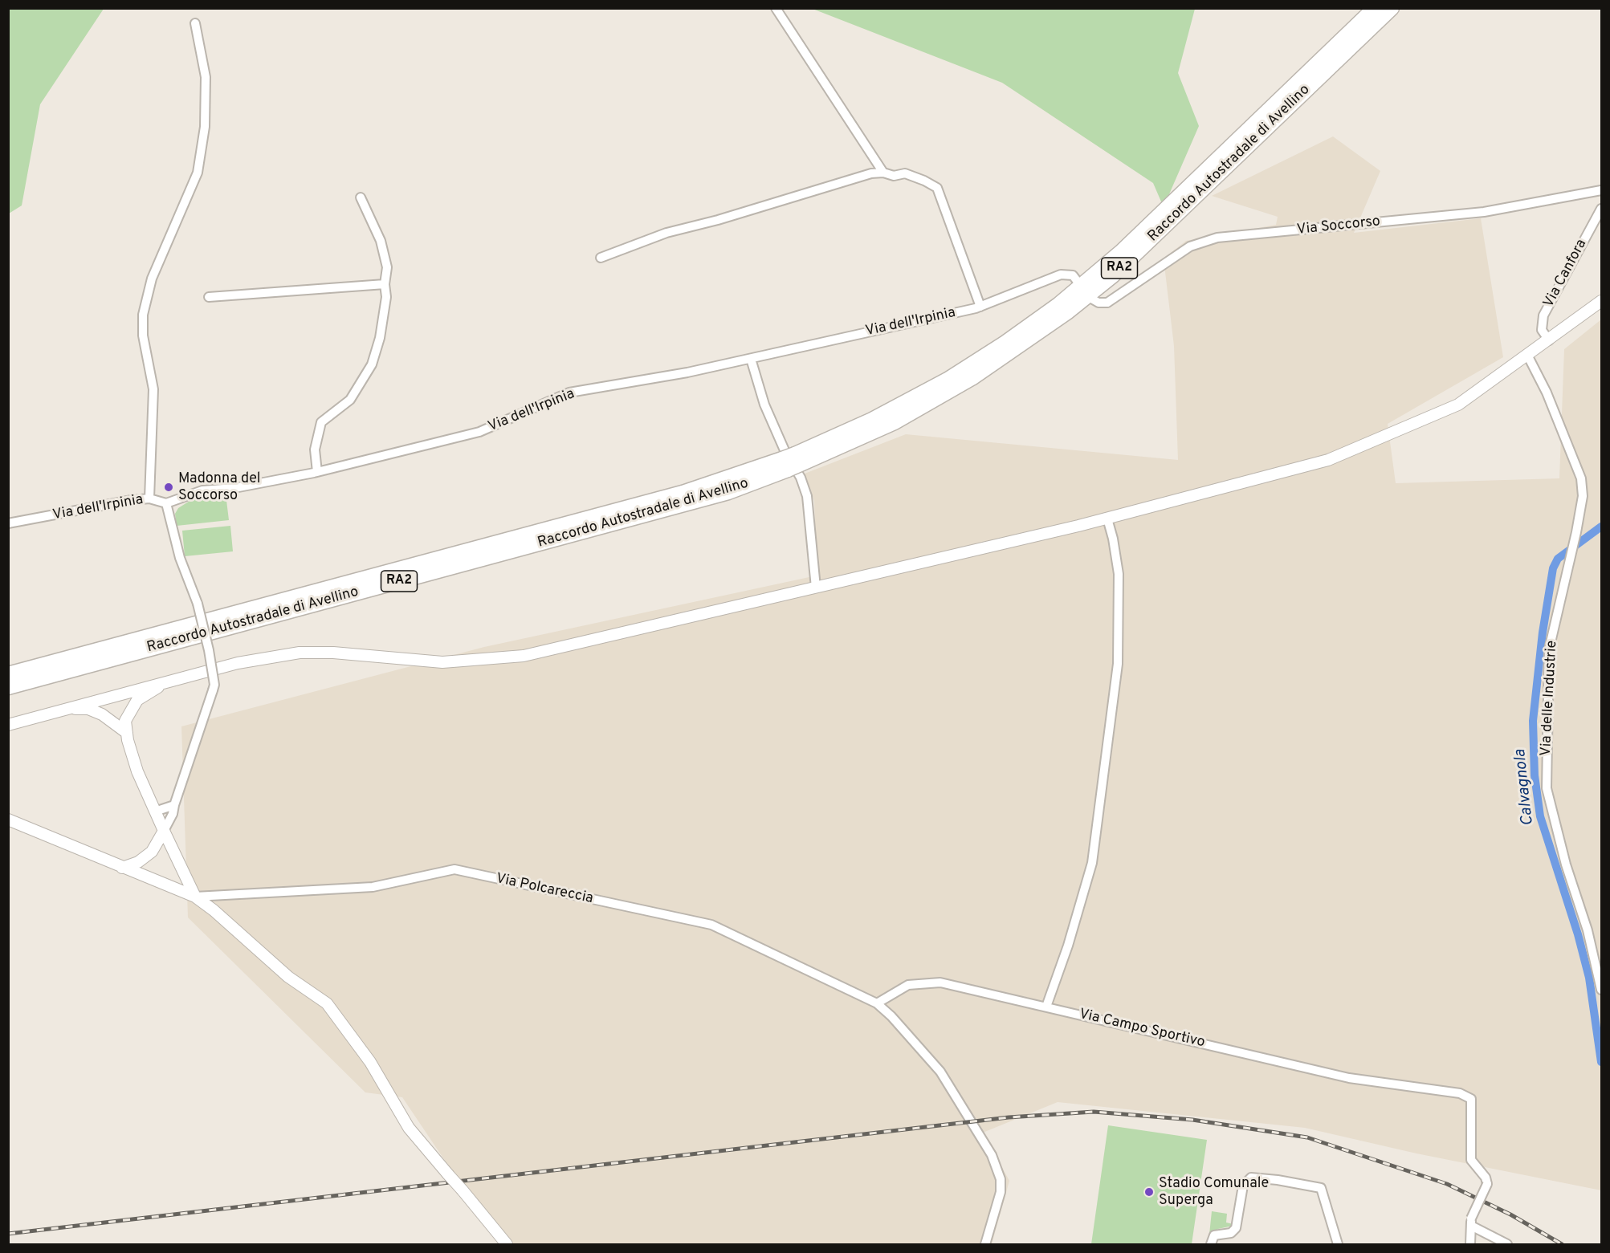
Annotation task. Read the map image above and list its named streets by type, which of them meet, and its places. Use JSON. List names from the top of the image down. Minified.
{"streets":{"highway":["Raccordo Autostradale di Avellino","RA2"],"street":["Via Soccorso","Via Canfora","Via dell'Irpinia","Via delle Industrie","Via Polcareccia","Via Campo Sportivo"]},"crossings":[["Via Polcareccia","Via Campo Sportivo"]],"water":["Calvagnola"],"places":["Madonna del Soccorso","Stadio Comunale Superga"]}
